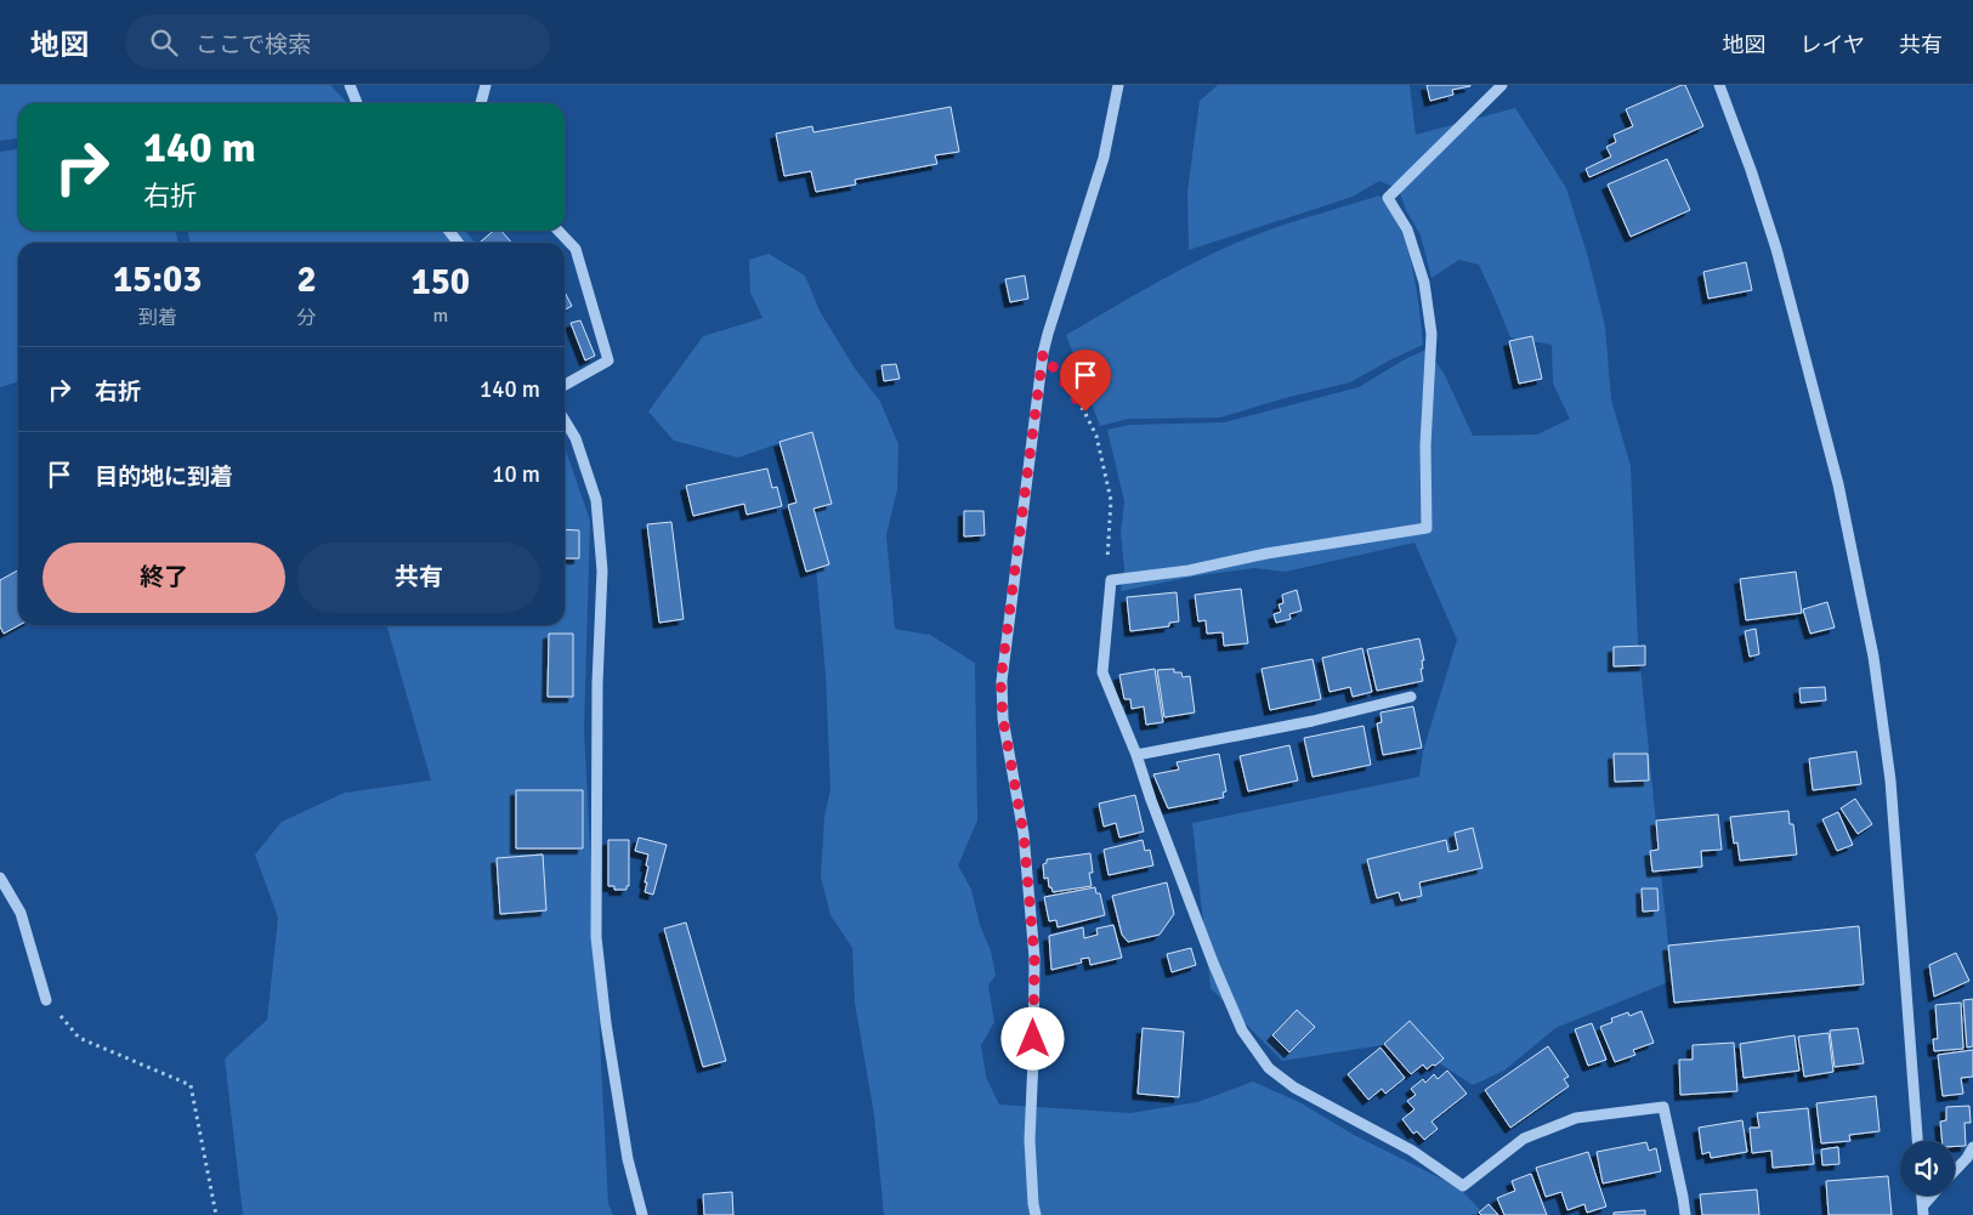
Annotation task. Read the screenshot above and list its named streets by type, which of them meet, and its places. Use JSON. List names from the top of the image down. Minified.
{"page":{"header":"地図","search":"ここで検索","nav":["地図","レイヤ","共有"],"turn":["140 m","右折"],"eta":["15:03","到着","2","分","150","m"],"list":[{"name":"右折","value":"140 m"},{"name":"目的地に到着","value":"10 m"}],"buttons":["終了","共有"]}}
